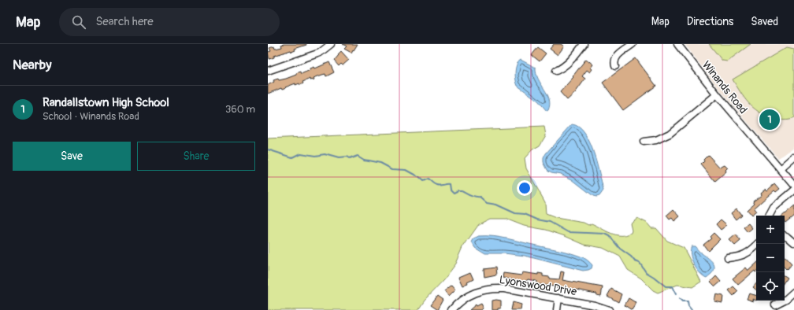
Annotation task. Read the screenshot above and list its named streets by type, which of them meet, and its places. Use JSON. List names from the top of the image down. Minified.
{"streets":{"street":["Winands Road","Lyonswood Drive"]},"page":{"header":"Map","search":"Search here","nav":["Map","Directions","Saved"],"heading":"Nearby","list":[{"mark":"1","name":"Randallstown High School","note":"School · Winands Road","value":"360 m"}],"pins":"1","buttons":["Save","Share"],"map_buttons":["+","−"]}}
